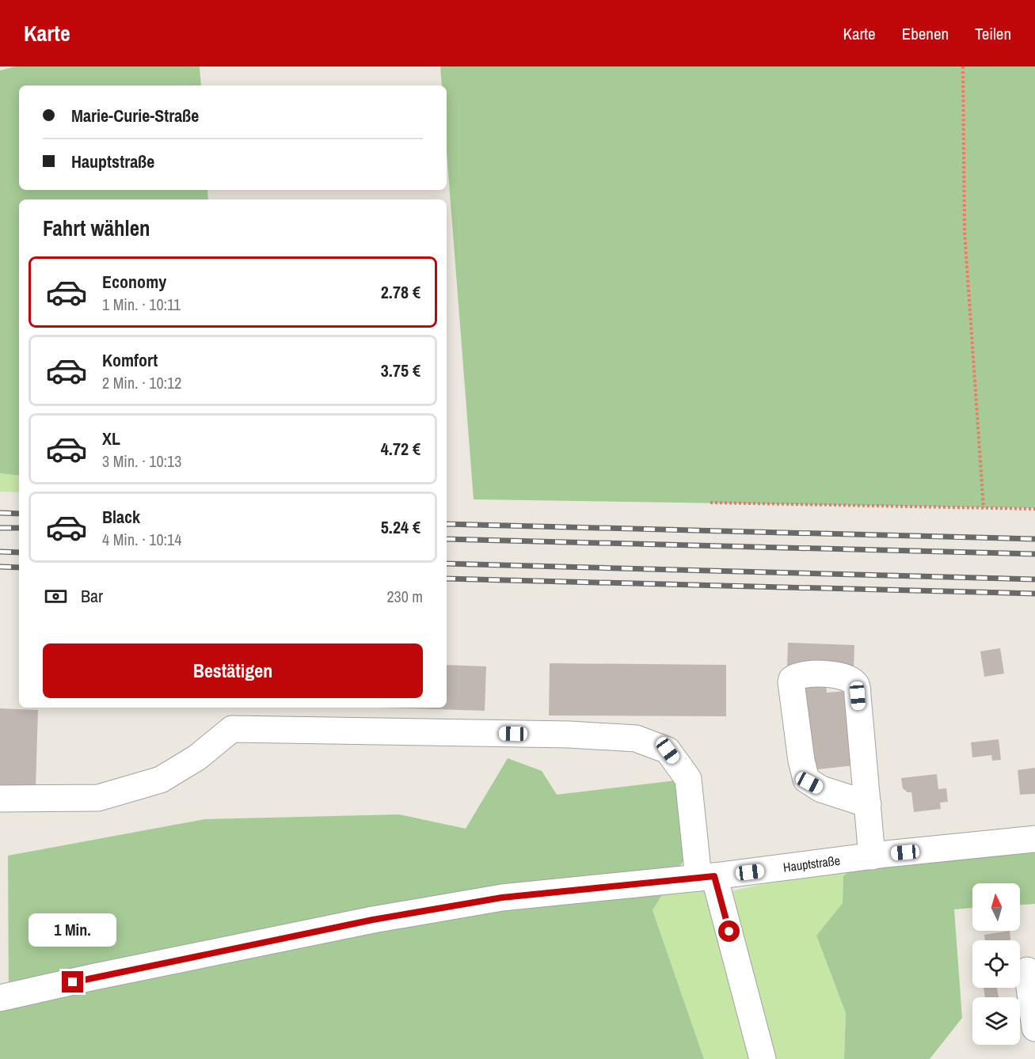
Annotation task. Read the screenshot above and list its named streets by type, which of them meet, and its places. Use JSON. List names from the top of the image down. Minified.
{"streets":{"street":["Hauptstraße"]},"north":"top","page":{"header":"Karte","nav":["Karte","Ebenen","Teilen"],"banner":["Marie-Curie-Straße","Hauptstraße"],"heading":"Fahrt wählen","list":[{"name":"Economy","note":"1 Min. · 10:11","value":"2.78 €"},{"name":"Komfort","note":"2 Min. · 10:12","value":"3.75 €"},{"name":"XL","note":"3 Min. · 10:13","value":"4.72 €"},{"name":"Black","note":"4 Min. · 10:14","value":"5.24 €"}],"pay":["Bar","230 m"],"buttons":"Bestätigen","bubble":"1 Min."}}
